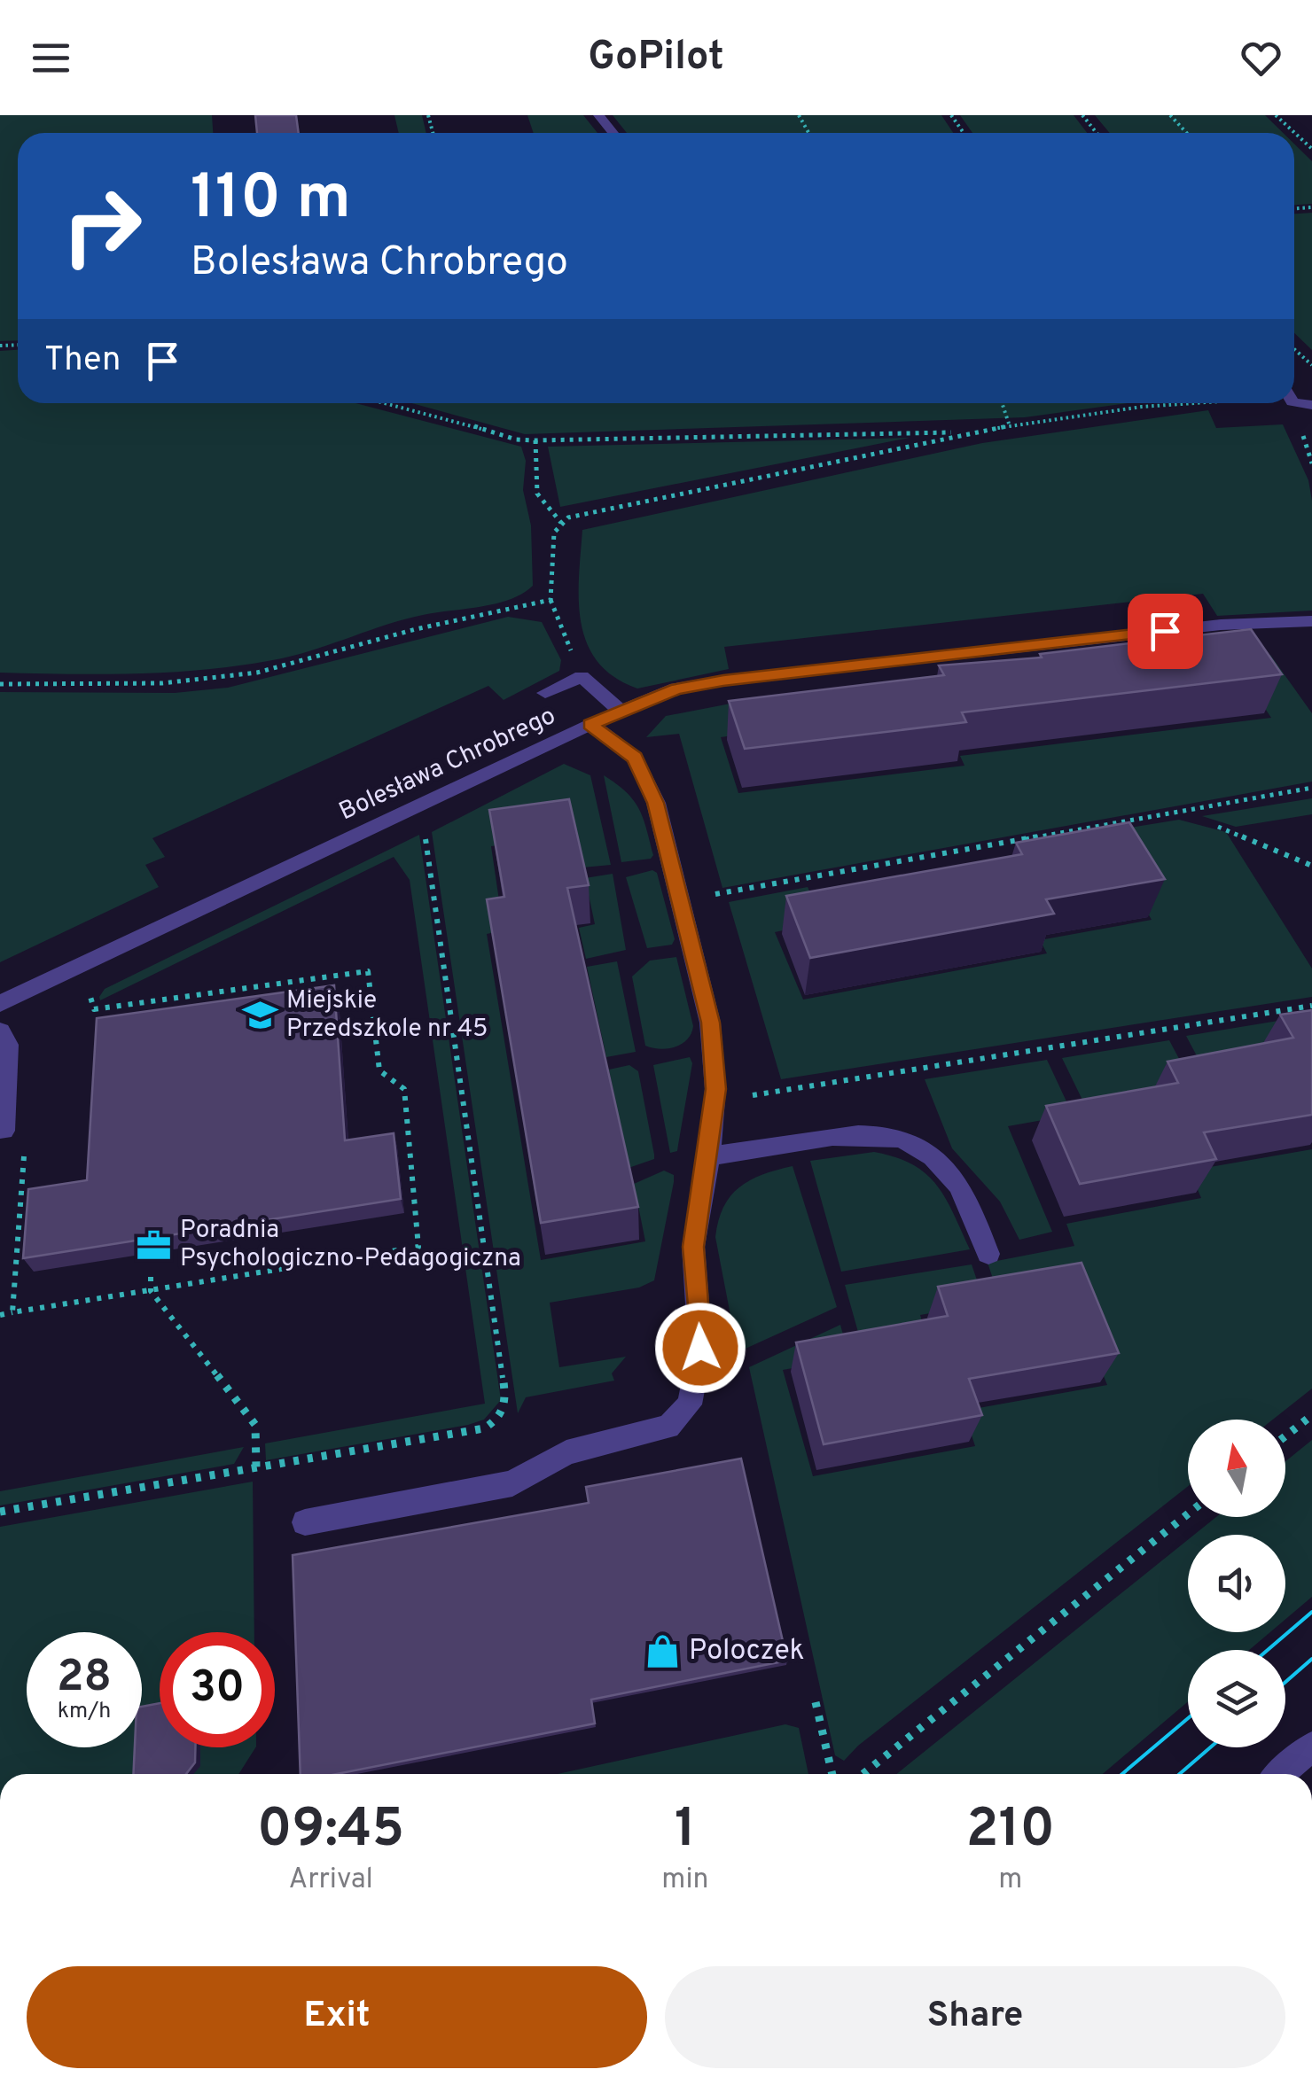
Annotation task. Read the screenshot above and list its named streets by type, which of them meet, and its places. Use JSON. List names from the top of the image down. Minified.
{"streets":{"street":["Bolesława Chrobrego"]},"places":{"school or university":["Miejskie Przedszkole nr 45"],"office":["Poradnia Psychologiczno-Pedagogiczna"],"shop":["Poloczek"]},"north":"top","page":{"header":"GoPilot","turn":["110 m","Bolesława Chrobrego"],"then":"Then","speed":"28 km/h","limit":"30","eta":["09:45","Arrival","1","min","210","m"],"buttons":["Exit","Share"]}}
